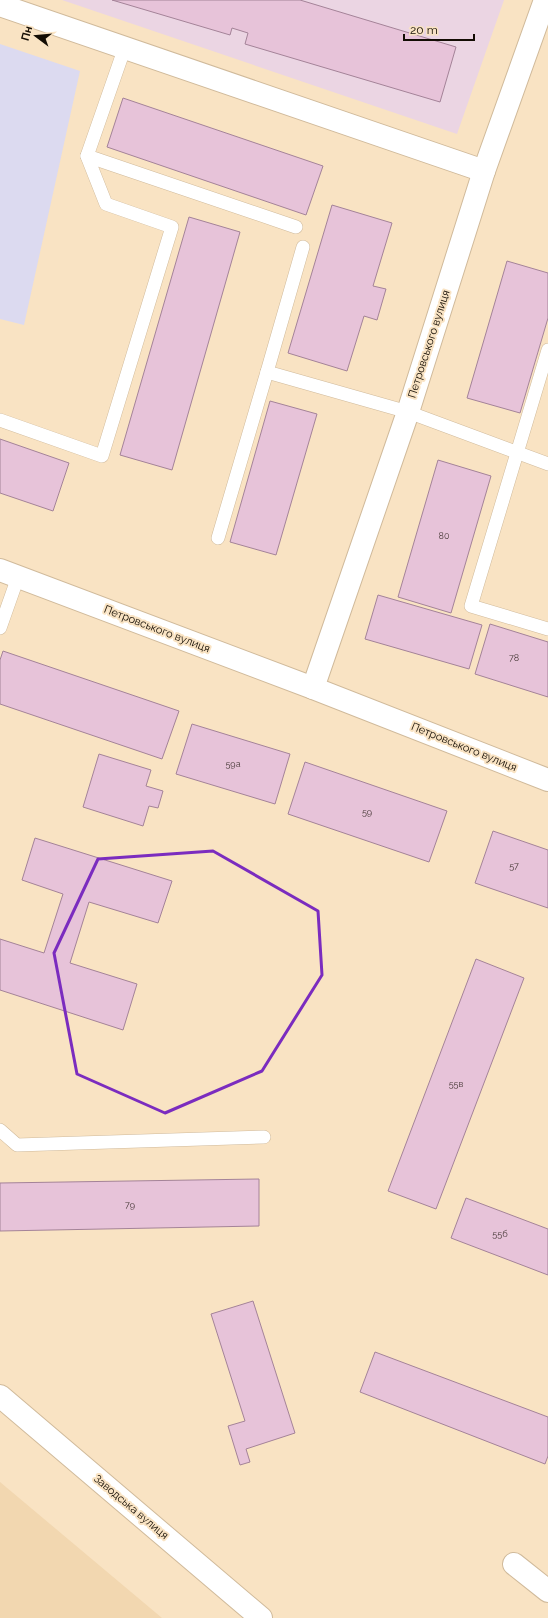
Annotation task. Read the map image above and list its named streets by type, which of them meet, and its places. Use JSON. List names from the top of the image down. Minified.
{"streets":{"street":["Петровського вулиця","Заводська вулиця"]},"house_numbers":["80","78","59а","59","57","55в","79","55б"],"scale_bar":"20 m","north":"left"}
